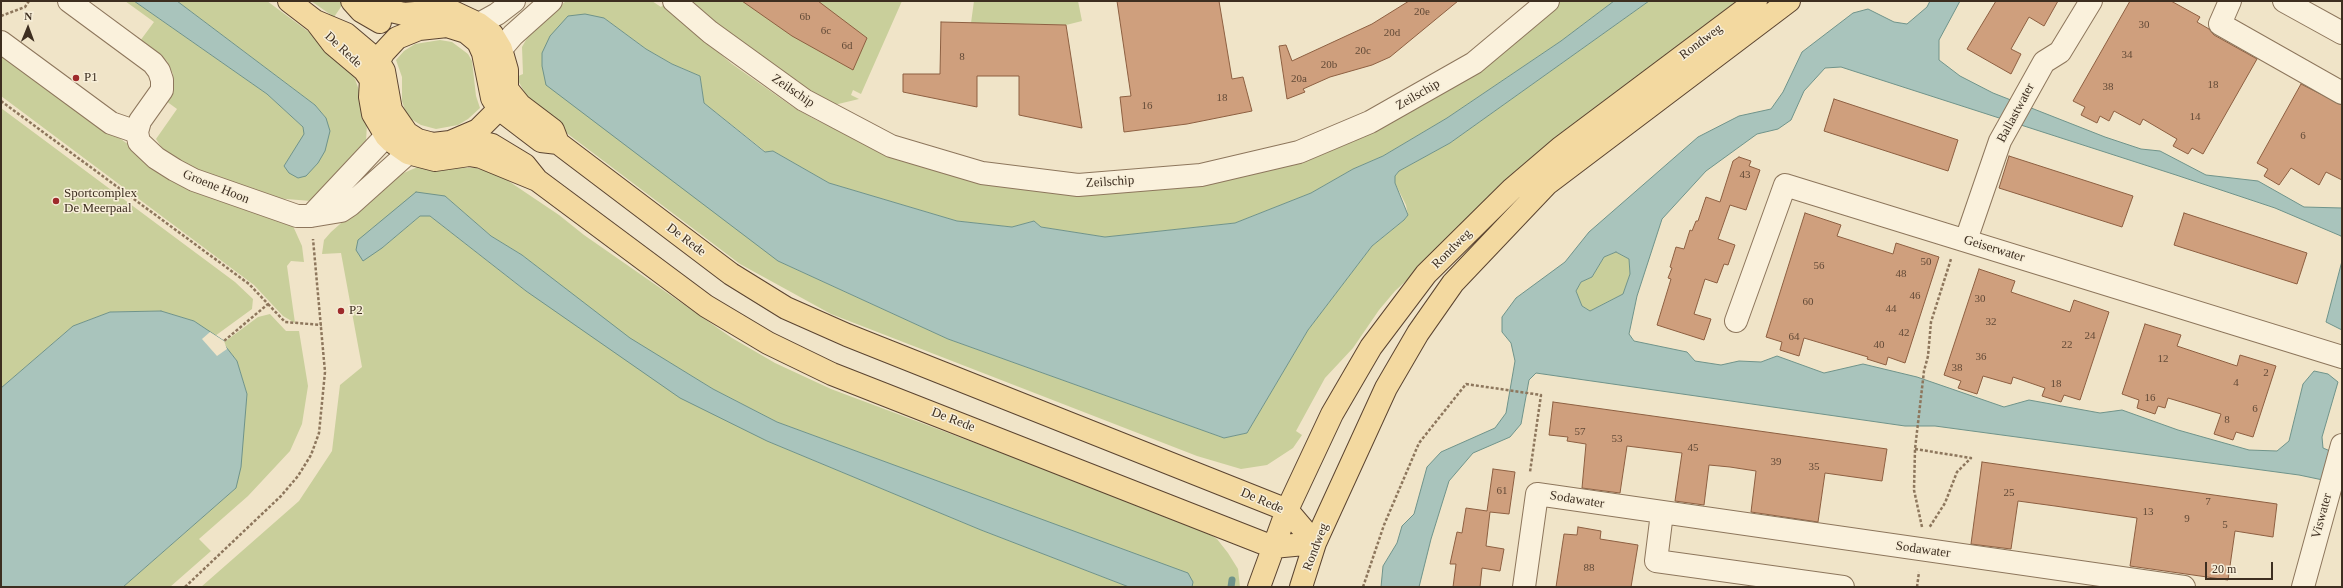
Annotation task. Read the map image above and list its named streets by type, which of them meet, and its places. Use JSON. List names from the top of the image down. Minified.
{"streets":{"main road":["Rondweg","De Rede"],"street":["Zeilschip","Ballastwater","Groene Hoon","Geiserwater","Sodawater","Viswater"]},"crossings":[["Rondweg","De Rede"],["De Rede","Groene Hoon"],["Ballastwater","Geiserwater"]],"places":["P1","Sportcomplex De Meerpaal","P2"],"house_numbers":["20e","6b","30","6c","20d","6d","20c","34","8","20b","20a","18","38","18","16","14","6","43","50","56","48","46","30","60","44","32","42","24","64","40","22","36","12","38","2","4","18","16","6","8","57","53","45","39","35","61","25","7","13","9","5","88"],"scale_bar":"20 m","north":"top"}
